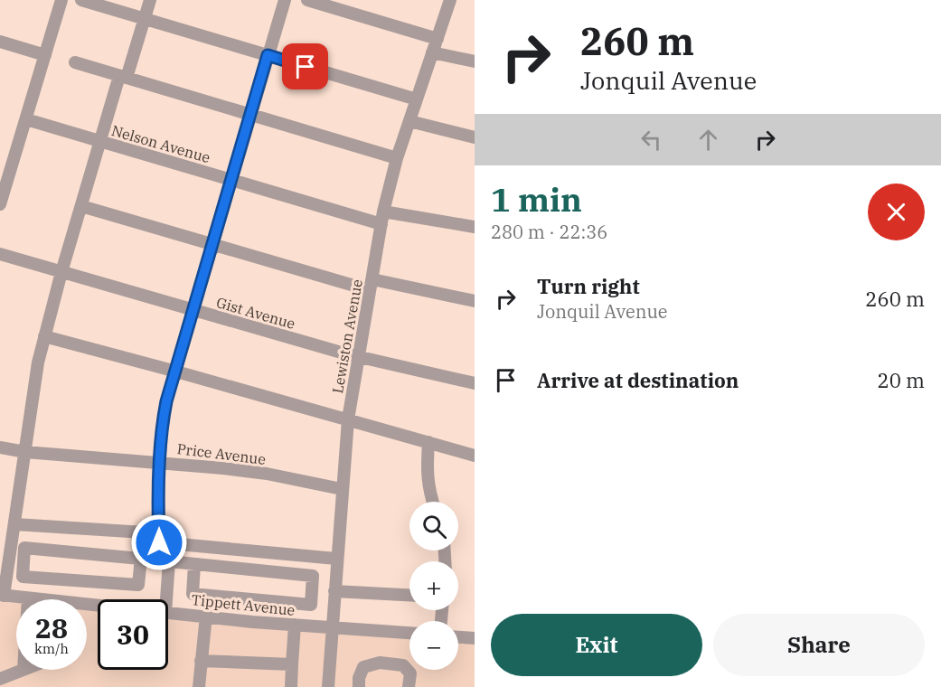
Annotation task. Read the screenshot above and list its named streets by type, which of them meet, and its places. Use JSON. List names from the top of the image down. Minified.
{"streets":{"street":["Nelson Avenue","Gist Avenue","Lewiston Avenue","Price Avenue","Tippett Avenue"]},"crossings":[["Nelson Avenue","Lewiston Avenue"],["Gist Avenue","Lewiston Avenue"],["Lewiston Avenue","Price Avenue"],["Lewiston Avenue","Tippett Avenue"]],"page":{"turn":["260 m","Jonquil Avenue"],"heading":["1 min","280 m · 22:36"],"list":[{"name":"Turn right","note":"Jonquil Avenue","value":"260 m"},{"name":"Arrive at destination","value":"20 m"}],"map_buttons":["+","−"],"speed":"28 km/h","limit":"30","buttons":["Exit","Share"]}}
